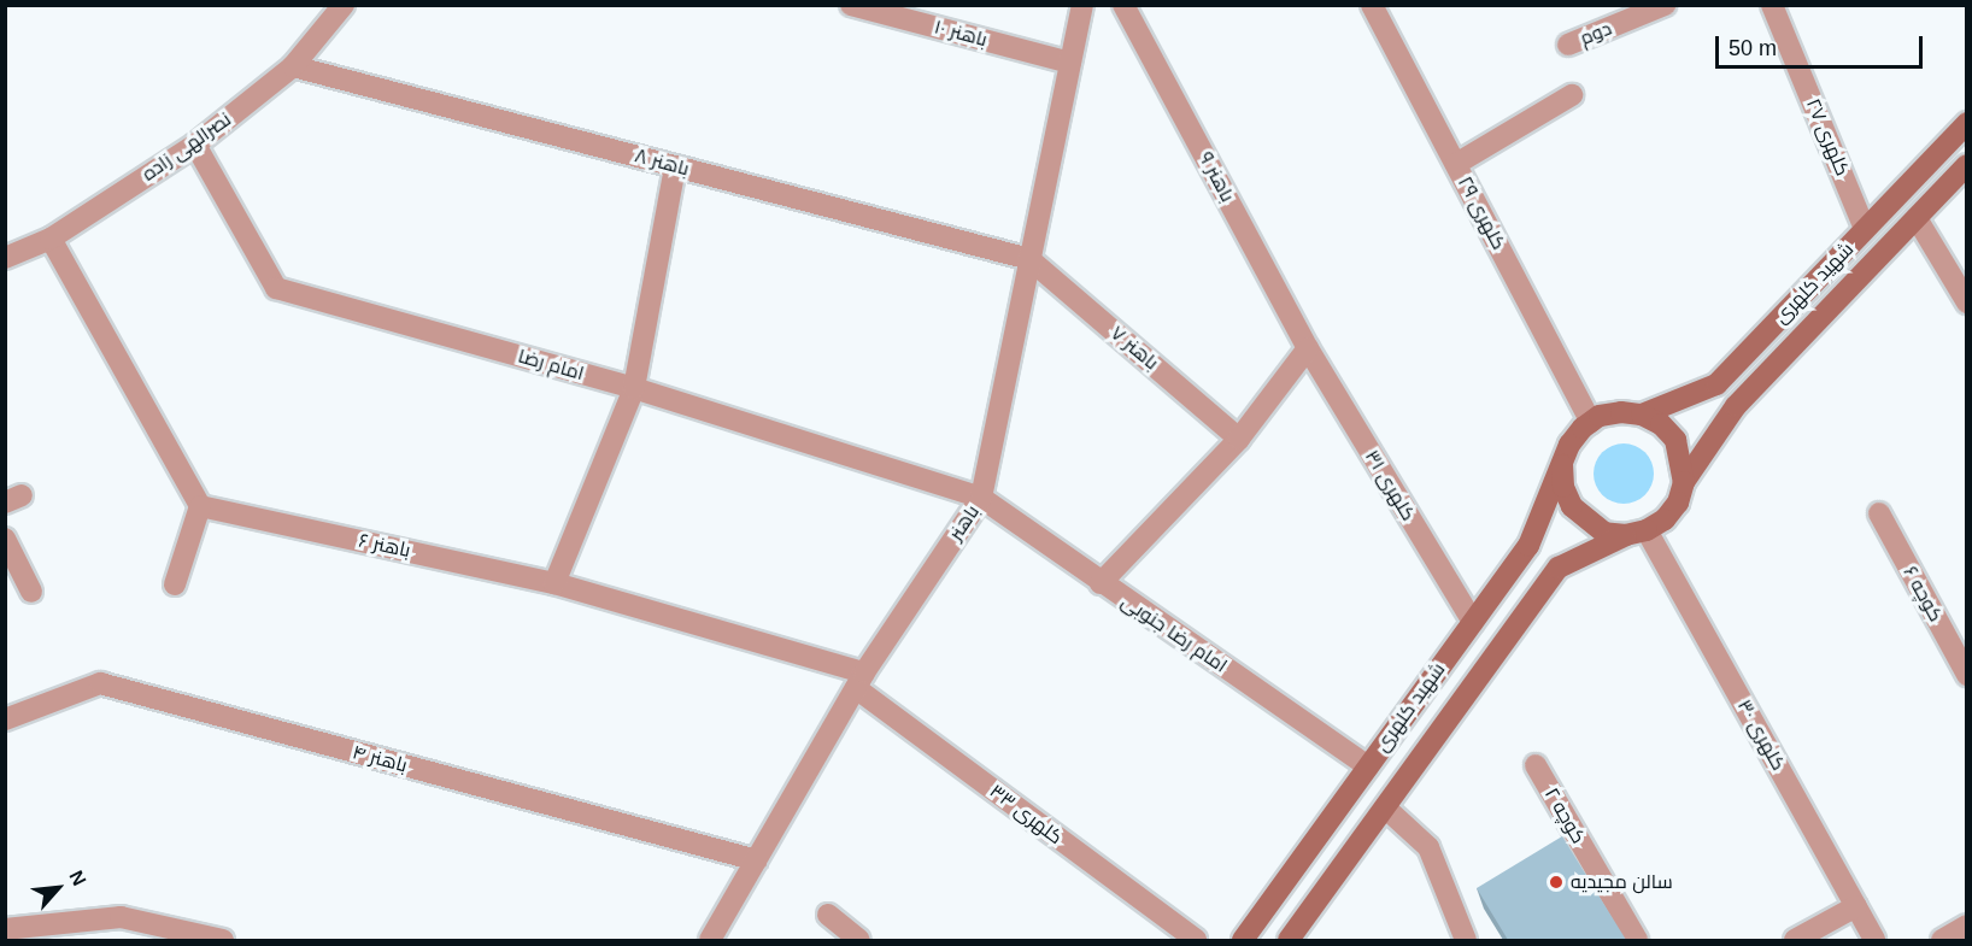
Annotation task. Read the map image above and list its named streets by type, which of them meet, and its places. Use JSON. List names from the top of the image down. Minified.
{"streets":{"main road":["شهید کلهری"],"street":["باهنر ۱۰","دوم","کلهری ۲۷","نصرالهی زاده","باهنر ۸","باهنر ۹","کلهری ۲۹","باهنر ۷","امام رضا","کلهری ۳۱","باهنر","باهنر ۶","۶ کوچه","امام رضا جنوبی","کلهری ۳۰","باهنر ۴","کلهری ۳۳","۲ کوچه"]},"crossings":[["باهنر ۱۰","باهنر"],["کلهری ۲۷","شهید کلهری"],["نصرالهی زاده","باهنر ۸"],["نصرالهی زاده","امام رضا"],["باهنر ۸","باهنر ۷"],["باهنر ۸","باهنر"],["باهنر ۹","کلهری ۳۱"],["کلهری ۲۹","شهید کلهری"],["کلهری ۲۹","کلهری ۳۰"],["شهید کلهری","کلهری ۳۱"],["شهید کلهری","امام رضا جنوبی"],["شهید کلهری","کلهری ۳۰"],["باهنر ۷","باهنر"],["امام رضا","باهنر"],["امام رضا","امام رضا جنوبی"],["باهنر","باهنر ۶"],["باهنر","امام رضا جنوبی"],["باهنر","باهنر ۴"],["باهنر","کلهری ۳۳"],["باهنر ۶","کلهری ۳۳"]],"places":["سالن مجیدیه"],"scale_bar":"50 m","north":"top right"}
